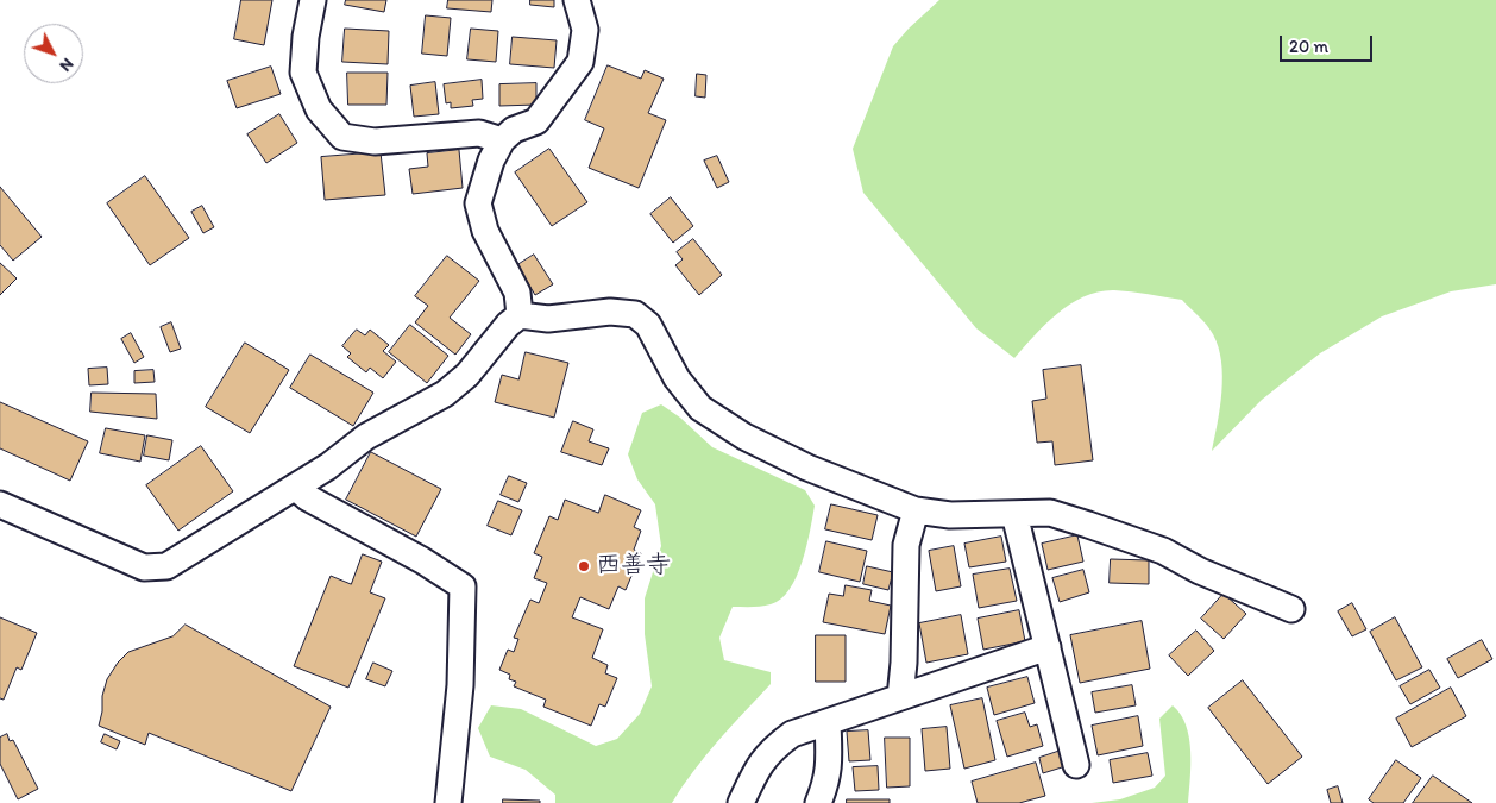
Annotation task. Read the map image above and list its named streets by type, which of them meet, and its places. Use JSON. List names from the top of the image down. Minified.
{"places":["西善寺"],"scale_bar":"20 m","north":"bottom right"}
